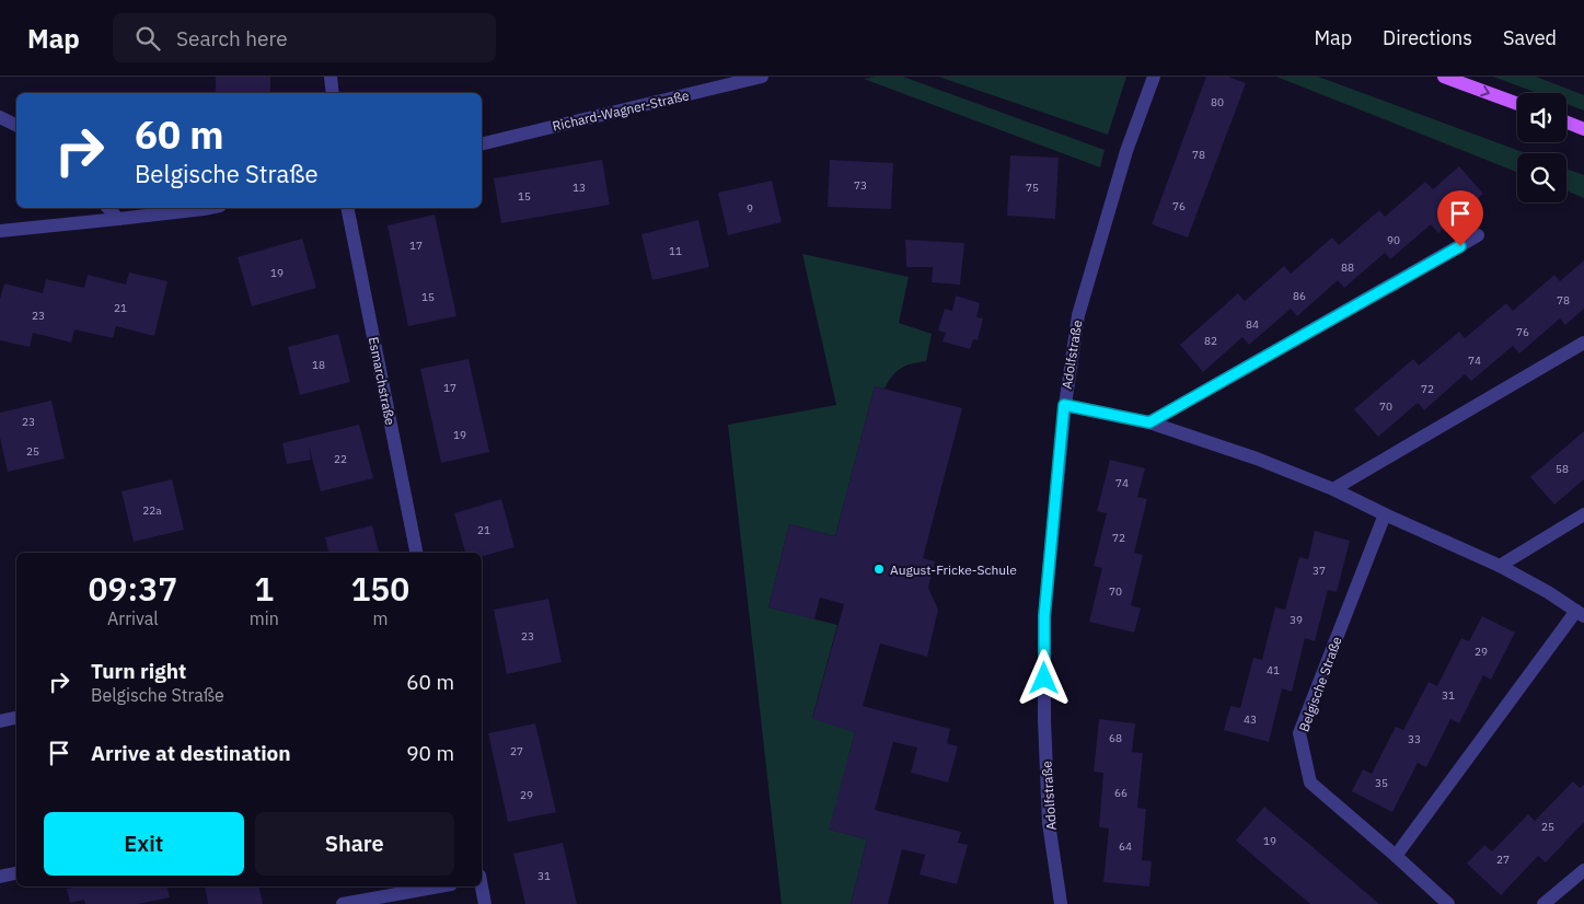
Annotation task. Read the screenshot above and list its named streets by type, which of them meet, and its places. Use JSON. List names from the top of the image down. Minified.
{"streets":{"street":["Richard-Wagner-Straße","Adolfstraße","Esmarchstraße","Belgische Straße"]},"places":["August-Fricke-Schule"],"house_numbers":["80","78","73","13","75","15","76","9","90","17","11","88","19","86","15","78","21","23","84","76","82","74","18","17","72","70","23","19","25","22","58","74","22a","21","72","37","70","39","23","29","41","31","43","68","33","27","35","66","29","25","19","64","27","31"],"page":{"header":"Map","search":"Search here","nav":["Map","Directions","Saved"],"turn":["60 m","Belgische Straße"],"eta":["09:37","Arrival","1","min","150","m"],"list":[{"name":"Turn right","note":"Belgische Straße","value":"60 m"},{"name":"Arrive at destination","value":"90 m"}],"buttons":["Exit","Share"]}}
